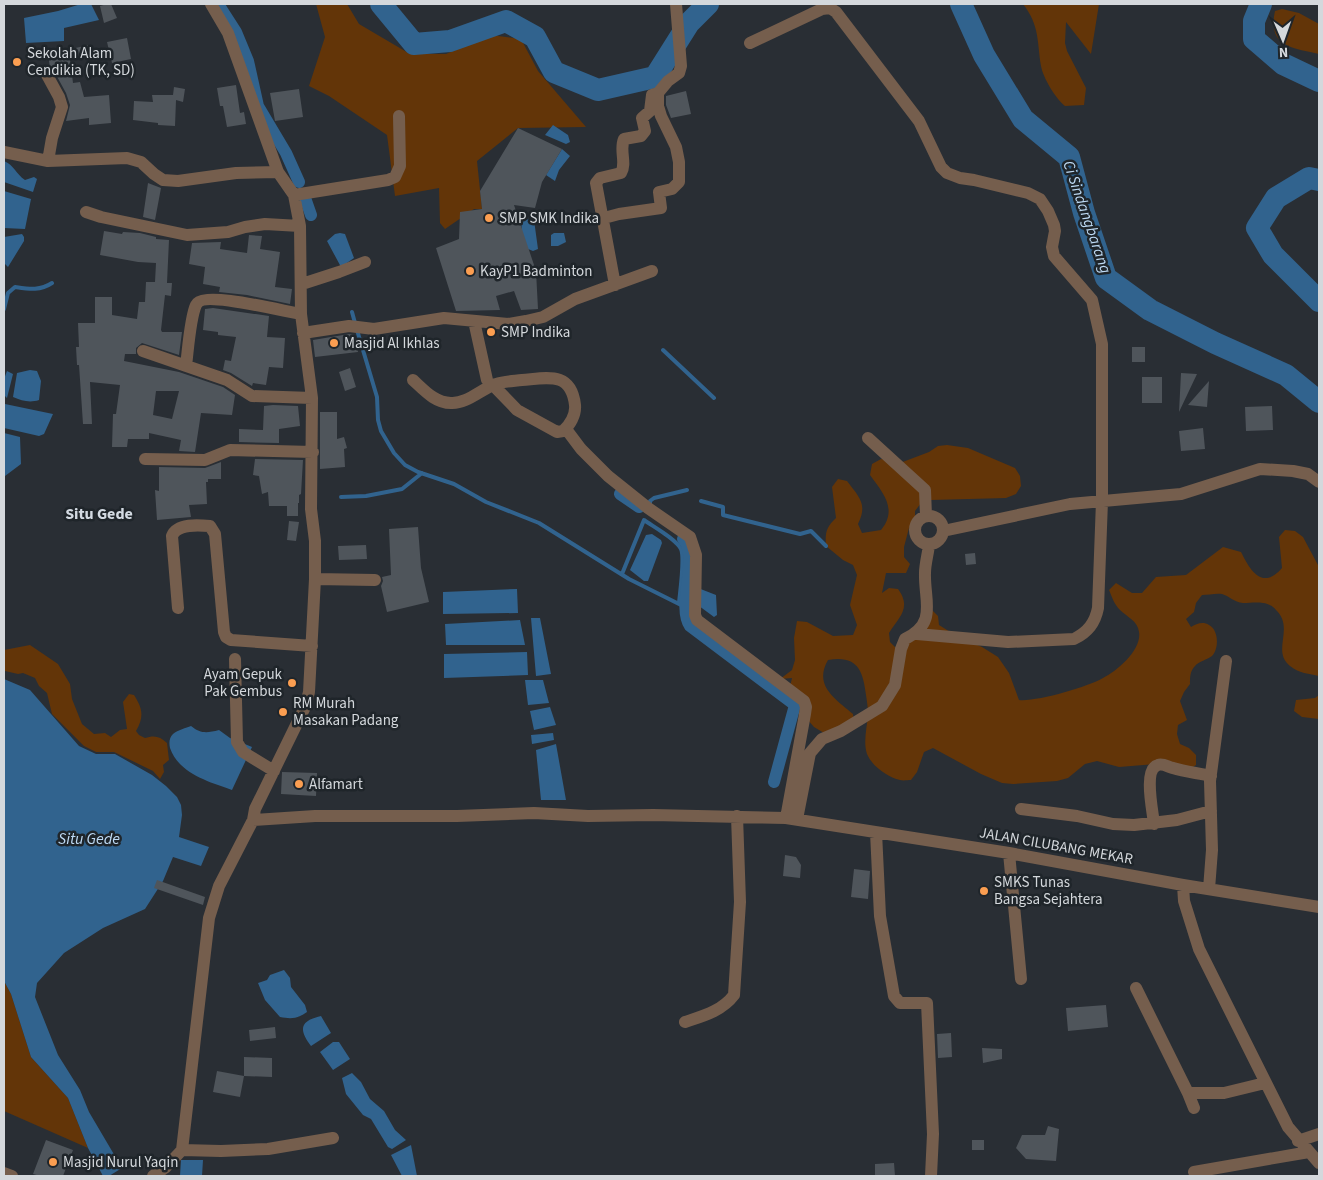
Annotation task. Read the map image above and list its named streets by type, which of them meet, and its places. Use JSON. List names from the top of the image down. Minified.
{"streets":{"street":["JALAN CILUBANG MEKAR"]},"districts":["Situ Gede"],"water":["Ci Sindangbarang","Situ Gede"],"places":["Sekolah Alam Cendikia (TK, SD)","SMP SMK Indika","KayP1 Badminton","SMP Indika","Masjid Al Ikhlas","Ayam Gepuk Pak Gembus","RM Murah Masakan Padang","Alfamart","SMKS Tunas Bangsa Sejahtera","Masjid Nurul Yaqin"],"north":"bottom"}
